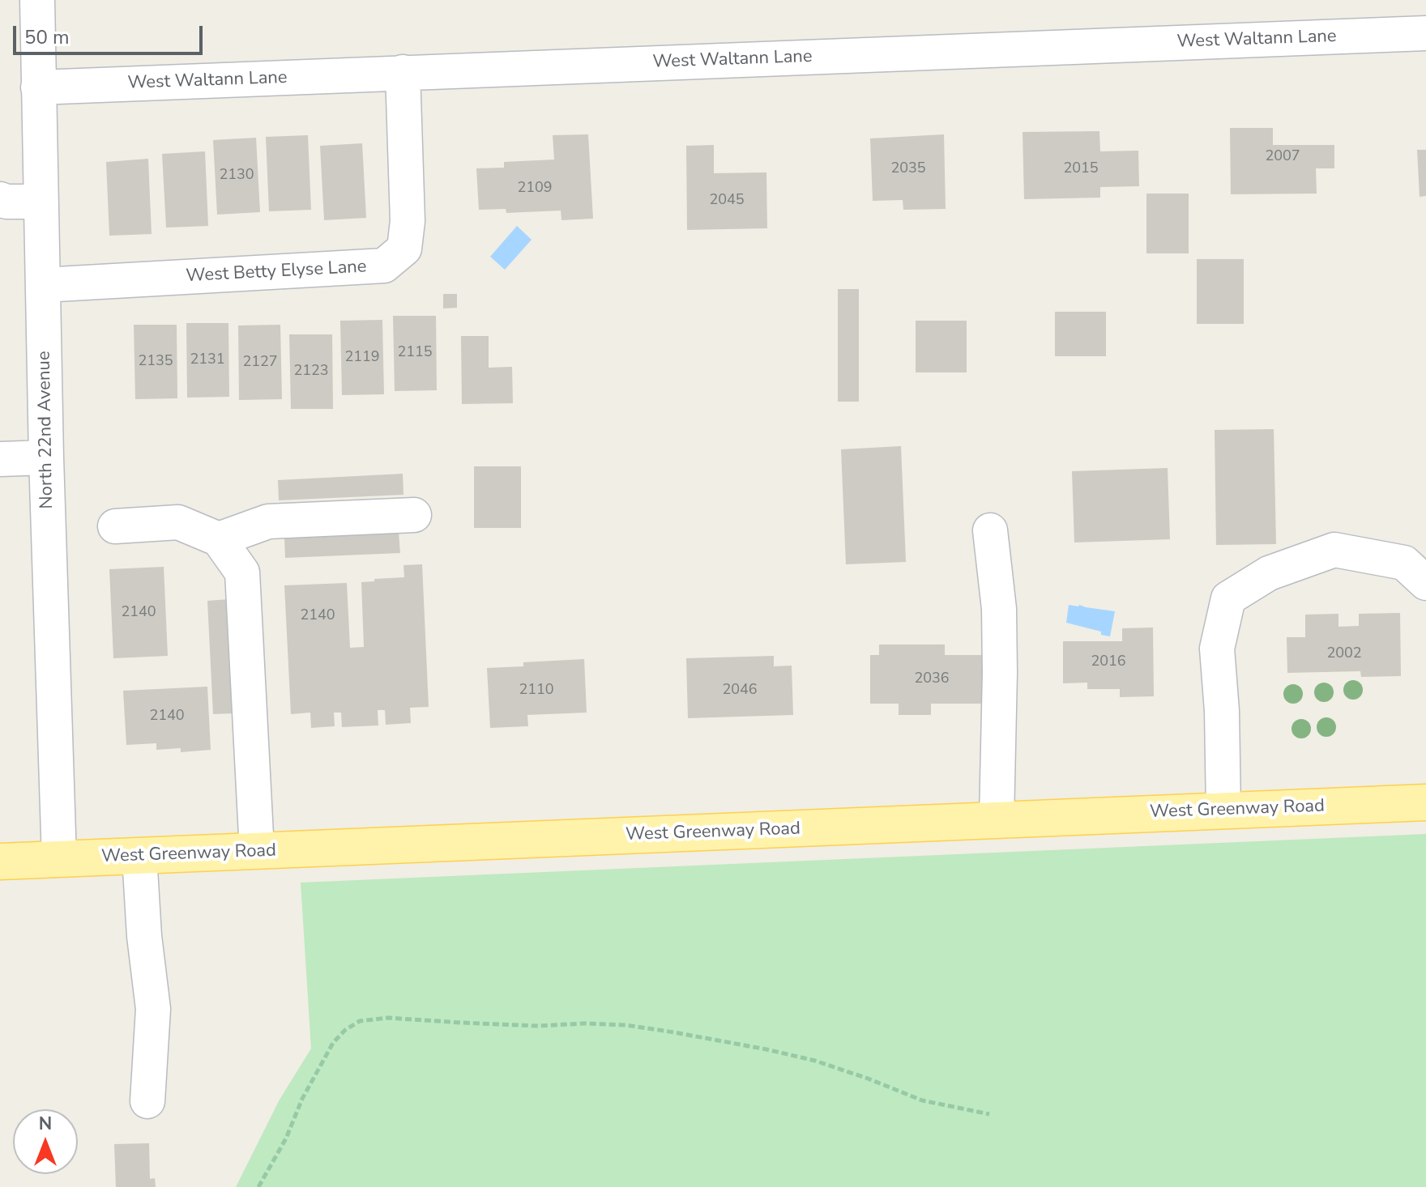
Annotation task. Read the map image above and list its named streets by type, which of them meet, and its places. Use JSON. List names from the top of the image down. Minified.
{"streets":{"main road":["West Greenway Road"],"street":["West Waltann Lane","West Betty Elyse Lane","North 22nd Avenue"]},"crossings":[["West Waltann Lane","West Betty Elyse Lane"],["West Waltann Lane","North 22nd Avenue"],["West Betty Elyse Lane","North 22nd Avenue"],["North 22nd Avenue","West Greenway Road"]],"house_numbers":["2007","2035","2015","2130","2109","2045","2115","2119","2131","2135","2127","2123","2140","2140","2002","2016","2036","2110","2046","2140"],"scale_bar":"50 m","north":"top"}
